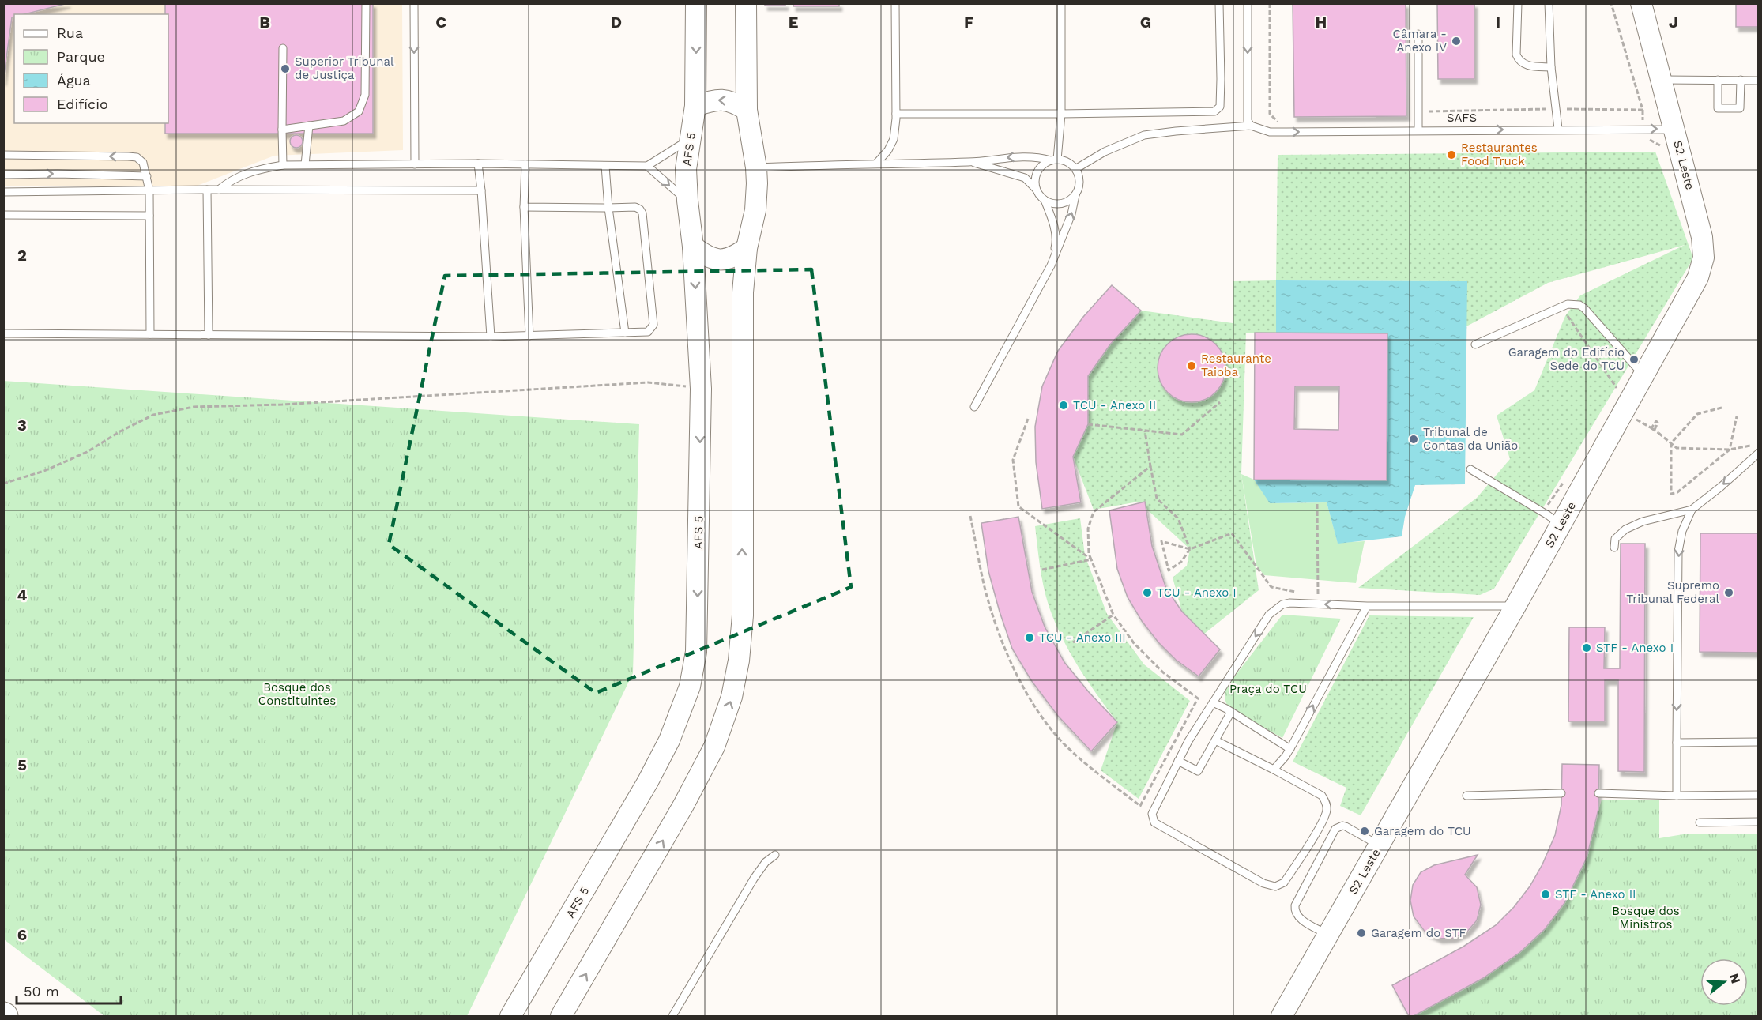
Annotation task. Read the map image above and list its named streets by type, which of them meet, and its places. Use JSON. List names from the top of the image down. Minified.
{"streets":{"main road":["AFS 5","S2 Leste"],"lane":["SAFS"]},"crossings":[["SAFS","S2 Leste"]],"one_way":["SAFS"],"parks":["Bosque dos Constituintes","Praça do TCU","Bosque dos Ministros"],"places":["Câmara - Anexo IV","Superior Tribunal de Justiça","Restaurantes Food Truck","Garagem do Edifício Sede do TCU","Restaurante Taioba","TCU - Anexo II","Tribunal de Contas da União","TCU - Anexo I","Supremo Tribunal Federal","TCU - Anexo III","STF - Anexo I","Garagem do TCU","STF - Anexo II","Garagem do STF"],"legend":["Rua","Parque","Água","Edifício"],"scale_bar":"50 m","north":"right","grid":{"columns":["B","C","D","E","F","G","H","I","J"],"rows":["2","3","4","5","6"]}}
